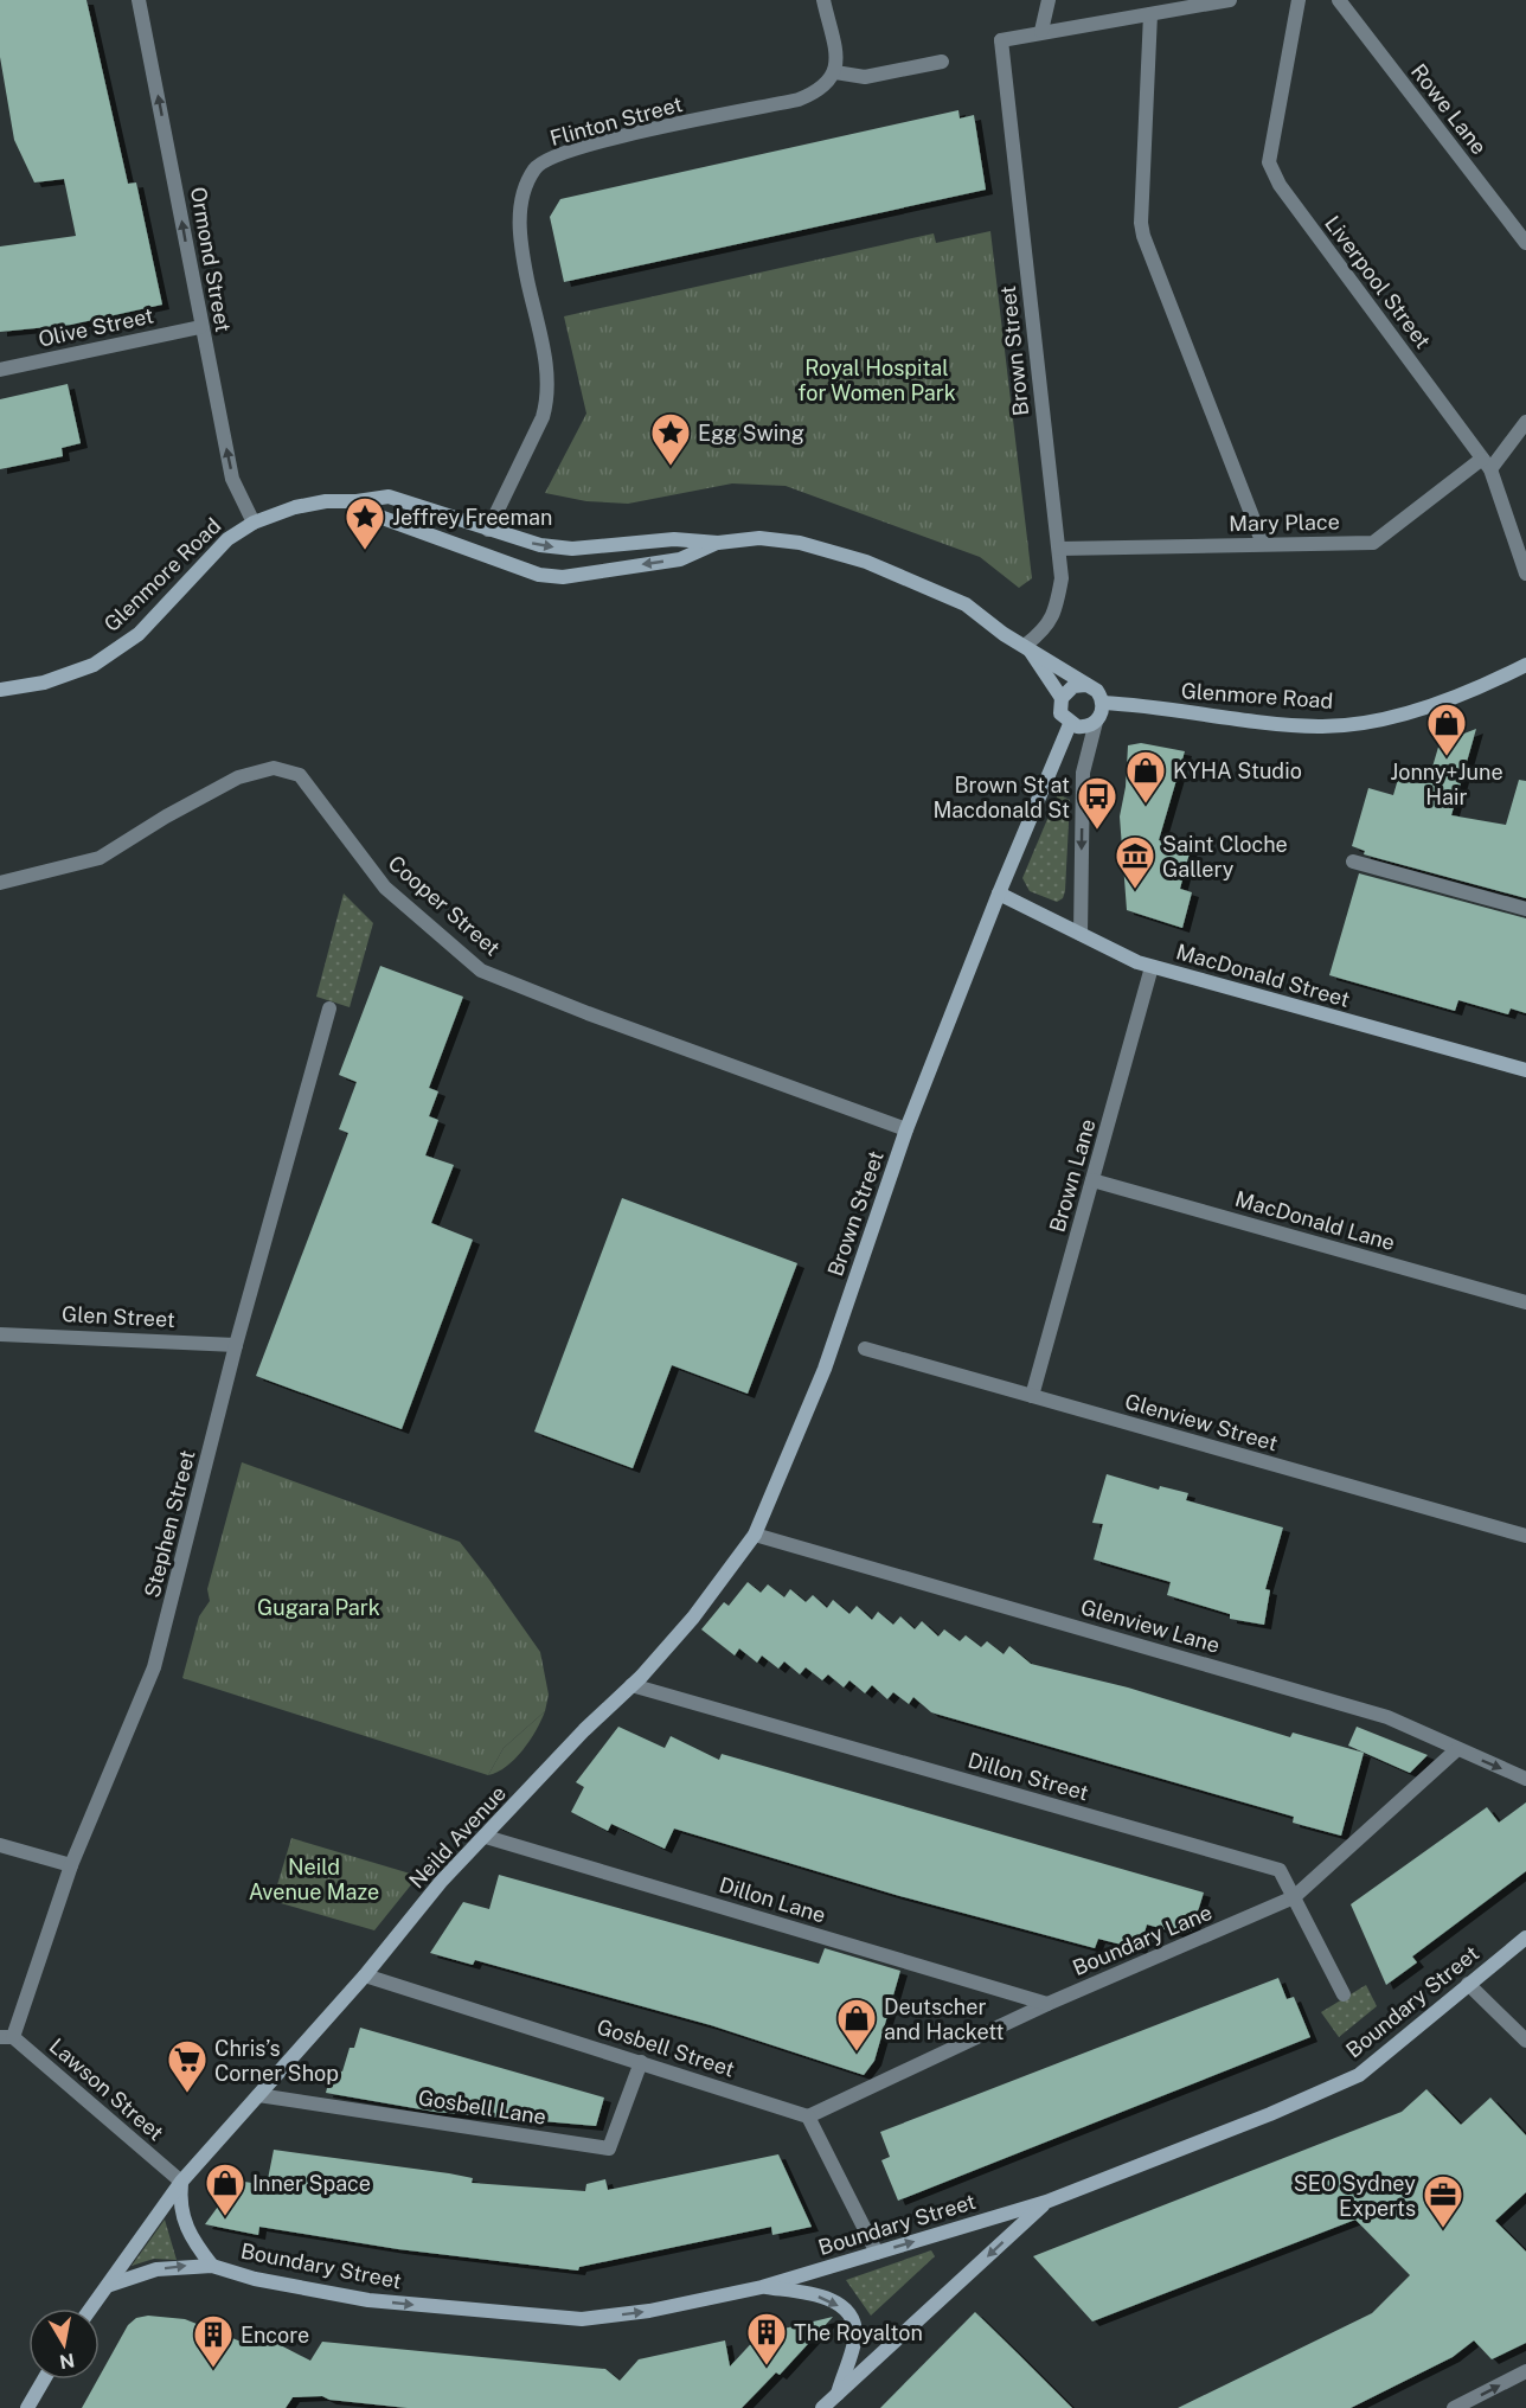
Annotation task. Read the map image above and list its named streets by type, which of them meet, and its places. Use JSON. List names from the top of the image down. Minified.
{"streets":{"street":["Rowe Lane","Flinton Street","Ormond Street","Liverpool Street","Olive Street","Brown Street","Mary Place","Glenmore Road","Cooper Street","MacDonald Street","Brown Lane","MacDonald Lane","Glen Street","Glenview Street","Stephen Street","Glenview Lane","Dillon Street","Neild Avenue","Dillon Lane","Boundary Lane","Boundary Street","Gosbell Street","Lawson Street","Gosbell Lane"]},"crossings":[["Flinton Street","Glenmore Road"],["Ormond Street","Olive Street"],["Ormond Street","Glenmore Road"],["Liverpool Street","Mary Place"],["Brown Street","Mary Place"],["Brown Street","Glenmore Road"],["Brown Street","Cooper Street"],["Brown Street","MacDonald Street"],["Brown Street","Glenview Lane"],["Brown Street","Dillon Street"],["Brown Street","Neild Avenue"],["MacDonald Street","Brown Lane"],["Brown Lane","MacDonald Lane"],["Brown Lane","Glenview Street"],["Glen Street","Stephen Street"],["Stephen Street","Lawson Street"],["Glenview Lane","Boundary Lane"],["Dillon Street","Neild Avenue"],["Dillon Street","Boundary Lane"],["Neild Avenue","Dillon Lane"],["Neild Avenue","Boundary Street"],["Neild Avenue","Gosbell Street"],["Neild Avenue","Lawson Street"],["Neild Avenue","Gosbell Lane"],["Dillon Lane","Boundary Lane"],["Boundary Lane","Gosbell Street"],["Boundary Street","Lawson Street"],["Gosbell Street","Gosbell Lane"]],"one_way":["Ormond Street","Boundary Street"],"parks":["Royal Hospital for Women Park","Gugara Park","Neild Avenue Maze"],"places":{"place":["Egg Swing","Jeffrey Freeman"],"shop":["Jonny+June Hair","KYHA Studio","Deutscher and Hackett","Inner Space"],"bus stop":["Brown St at Macdonald St"],"museum":["Saint Cloche Gallery"],"supermarket":["Chris’s Corner Shop"],"office":["SEO Sydney Experts"],"building":["The Royalton","Encore"]},"north":"bottom"}
